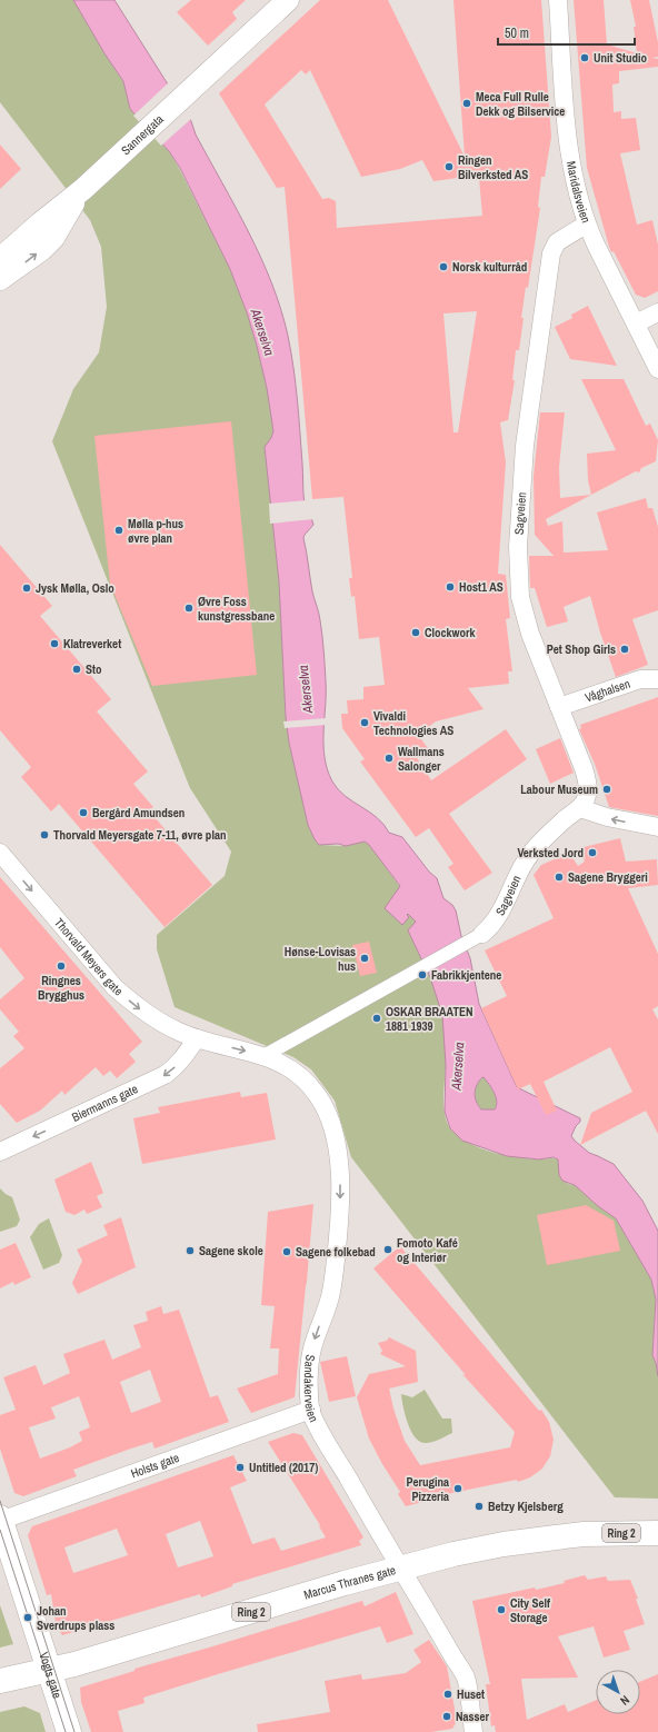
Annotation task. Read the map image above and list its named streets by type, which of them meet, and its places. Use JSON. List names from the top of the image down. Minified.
{"streets":{"main road":["Ring 2","Marcus Thranes gate","Vogts gate"],"street":["Sannergata","Maridalsveien","Sagveien","Våghalsen","Thorvald Meyers gate","Biermanns gate","Sandakerveien","Holsts gate"]},"crossings":[["Maridalsveien","Sagveien"],["Sagveien","Våghalsen"],["Sagveien","Sandakerveien"],["Thorvald Meyers gate","Biermanns gate"],["Thorvald Meyers gate","Sandakerveien"],["Biermanns gate","Sandakerveien"],["Sandakerveien","Holsts gate"],["Sandakerveien","Marcus Thranes gate"],["Holsts gate","Vogts gate"],["Ring 2","Marcus Thranes gate"],["Ring 2","Vogts gate"],["Marcus Thranes gate","Vogts gate"]],"one_way":["Thorvald Meyers gate","Biermanns gate","Sandakerveien"],"water":["Akerselva"],"places":["Unit Studio","Meca Full Rulle Dekk og Bilservice","Ringen Bilverksted AS","Norsk kulturråd","Mølla p-hus øvre plan","Host1 AS","Jysk Mølla, Oslo","Øvre Foss kunstgressbane","Clockwork","Klatreverket","Pet Shop Girls","Sto","Vivaldi Technologies AS","Wallmans Salonger","Labour Museum","Bergård Amundsen","Thorvald Meyersgate 7-11, øvre plan","Verksted Jord","Sagene Bryggeri","Hønse-Lovisas hus","Ringnes Brygghus","Fabrikkjentene","OSKAR BRAATEN 1881 1939","Fomoto Kafé og Interiør","Sagene skole","Sagene folkebad","Untitled (2017)","Perugina Pizzeria","Betzy Kjelsberg","City Self Storage","Johan Sverdrups plass","Huset","Nasser"],"scale_bar":"50 m","north":"bottom right"}
